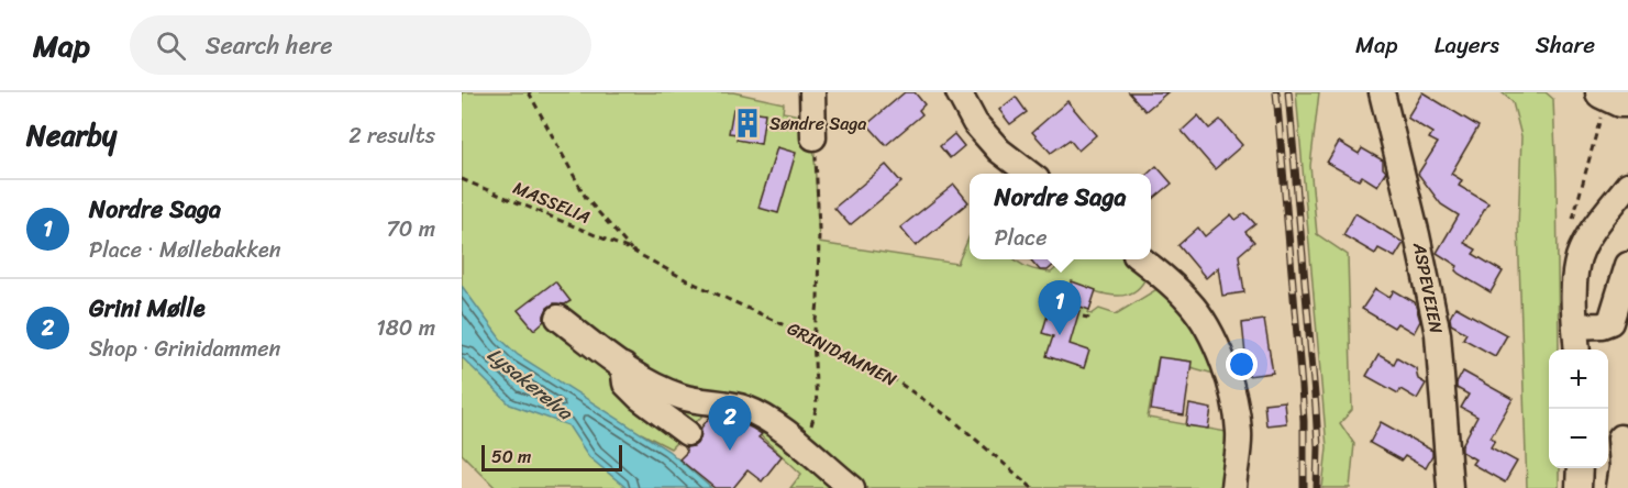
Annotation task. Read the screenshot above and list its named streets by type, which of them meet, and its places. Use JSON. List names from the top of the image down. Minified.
{"streets":{"street":["ASPEVEIEN"],"path":["MASSELIA","GRINIDAMMEN"]},"crossings":[["MASSELIA","GRINIDAMMEN"]],"water":["Lysakerelva"],"places":{"building":["Søndre Saga"]},"scale_bar":"50 m","page":{"header":"Map","search":"Search here","nav":["Map","Layers","Share"],"heading":["Nearby","2 results"],"popup":["Nordre Saga","Place"],"list":[{"mark":"1","name":"Nordre Saga","note":"Place · Møllebakken","value":"70 m"},{"mark":"2","name":"Grini Mølle","note":"Shop · Grinidammen","value":"180 m"}],"pins":["1","2"],"map_buttons":["+","−"],"scale":"50 m"}}
